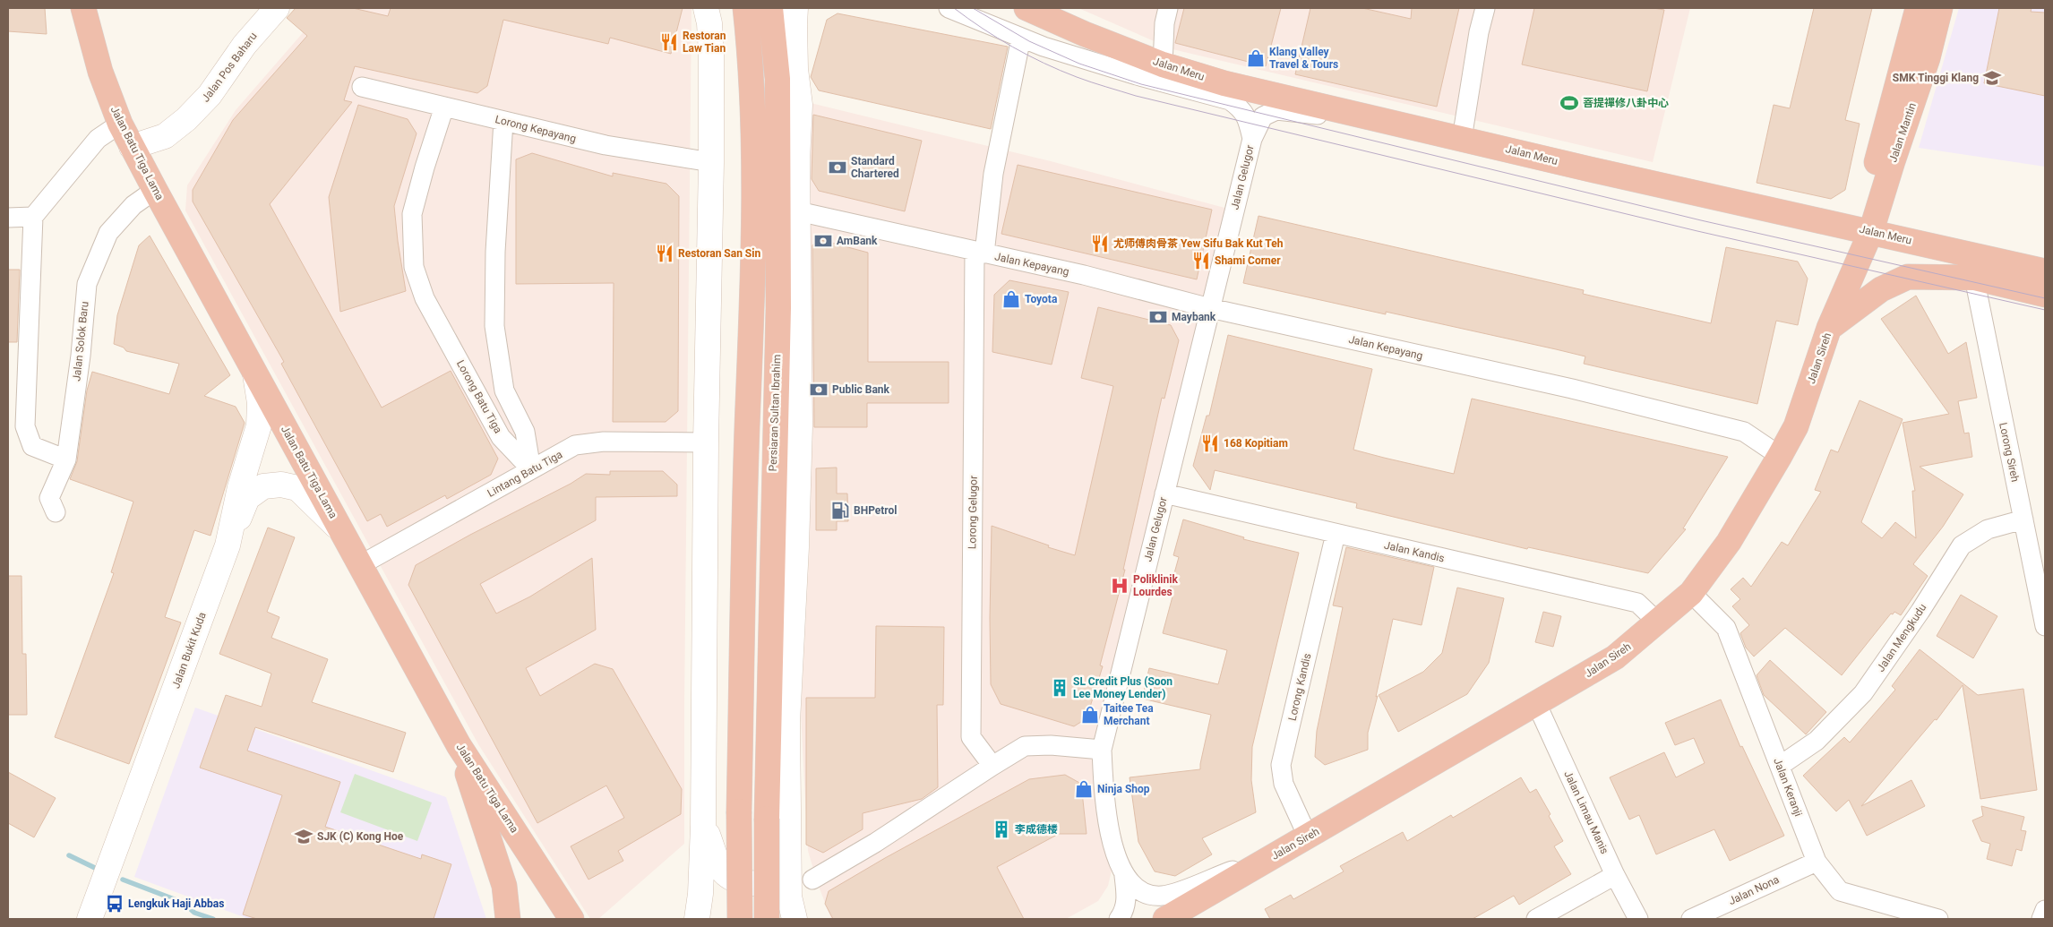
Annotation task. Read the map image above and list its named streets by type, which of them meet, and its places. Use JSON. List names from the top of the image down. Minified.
{"streets":{"highway":["Jalan Meru","Jalan Mantin","Jalan Batu Tiga Lama","Jalan Sireh","Persiaran Sultan Ibrahim"],"main road":["Jalan Pos Baharu","Jalan Bukit Kuda"],"street":["Lorong Kepayang","Jalan Gelugor","Jalan Kepayang","Jalan Solok Baru","Lorong Batu Tiga","Lorong Sireh","Lintang Batu Tiga","Lorong Gelugor","Jalan Kandis","Jalan Mengkudu","Lorong Kandis","Jalan Keranji","Jalan Limau Manis","Jalan Nona"]},"crossings":[["Jalan Pos Baharu","Jalan Batu Tiga Lama"],["Jalan Meru","Jalan Mantin"],["Jalan Meru","Jalan Gelugor"],["Jalan Meru","Jalan Sireh"],["Jalan Meru","Lorong Gelugor"],["Lorong Kepayang","Lorong Batu Tiga"],["Jalan Mantin","Jalan Sireh"],["Jalan Batu Tiga Lama","Jalan Solok Baru"],["Jalan Batu Tiga Lama","Lintang Batu Tiga"],["Jalan Batu Tiga Lama","Jalan Bukit Kuda"],["Jalan Gelugor","Jalan Kepayang"],["Jalan Gelugor","Jalan Sireh"],["Jalan Gelugor","Jalan Kandis"],["Jalan Kepayang","Jalan Sireh"],["Jalan Kepayang","Lorong Gelugor"],["Jalan Sireh","Jalan Kandis"],["Jalan Sireh","Lorong Kandis"],["Jalan Sireh","Jalan Keranji"],["Jalan Sireh","Jalan Limau Manis"],["Lorong Batu Tiga","Lintang Batu Tiga"],["Lorong Sireh","Jalan Mengkudu"],["Jalan Kandis","Lorong Kandis"],["Jalan Mengkudu","Jalan Keranji"],["Jalan Keranji","Jalan Nona"]],"places":{"restaurant":["Restoran Law Tian","尤师傅肉骨茶 Yew Sifu Bak Kut Teh","Restoran San Sin","Shami Corner","168 Kopitiam"],"shop":["Klang Valley Travel & Tours","Toyota","Taitee Tea Merchant","Ninja Shop"],"school or university":["SMK Tinggi Klang","SJK (C) Kong Hoe"],"sports":["菩提禪修八卦中心"],"bank":["Standard Chartered","AmBank","Maybank","Public Bank"],"fuel station":["BHPetrol"],"hospital":["Poliklinik Lourdes"],"building":["SL Credit Plus (Soon Lee Money Lender)","李成德楼"],"bus stop":["Lengkuk Haji Abbas"]}}
